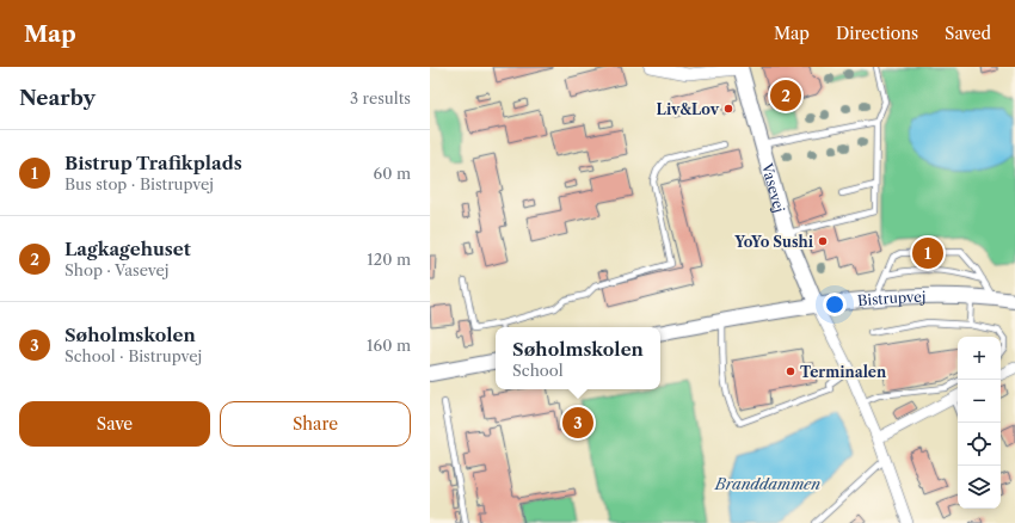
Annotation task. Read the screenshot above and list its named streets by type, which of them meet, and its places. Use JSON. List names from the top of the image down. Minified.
{"streets":{"main road":["Vasevej","Bistrupvej"]},"crossings":[["Vasevej","Bistrupvej"]],"water":["Branddammen"],"places":["Liv&Lov","YoYo Sushi","Terminalen"],"page":{"header":"Map","nav":["Map","Directions","Saved"],"heading":["Nearby","3 results"],"pins":["2","1","3"],"list":[{"mark":"1","name":"Bistrup Trafikplads","note":"Bus stop · Bistrupvej","value":"60 m"},{"mark":"2","name":"Lagkagehuset","note":"Shop · Vasevej","value":"120 m"},{"mark":"3","name":"Søholmskolen","note":"School · Bistrupvej","value":"160 m"}],"popup":["Søholmskolen","School"],"map_buttons":["+","−"],"buttons":["Save","Share"]}}
